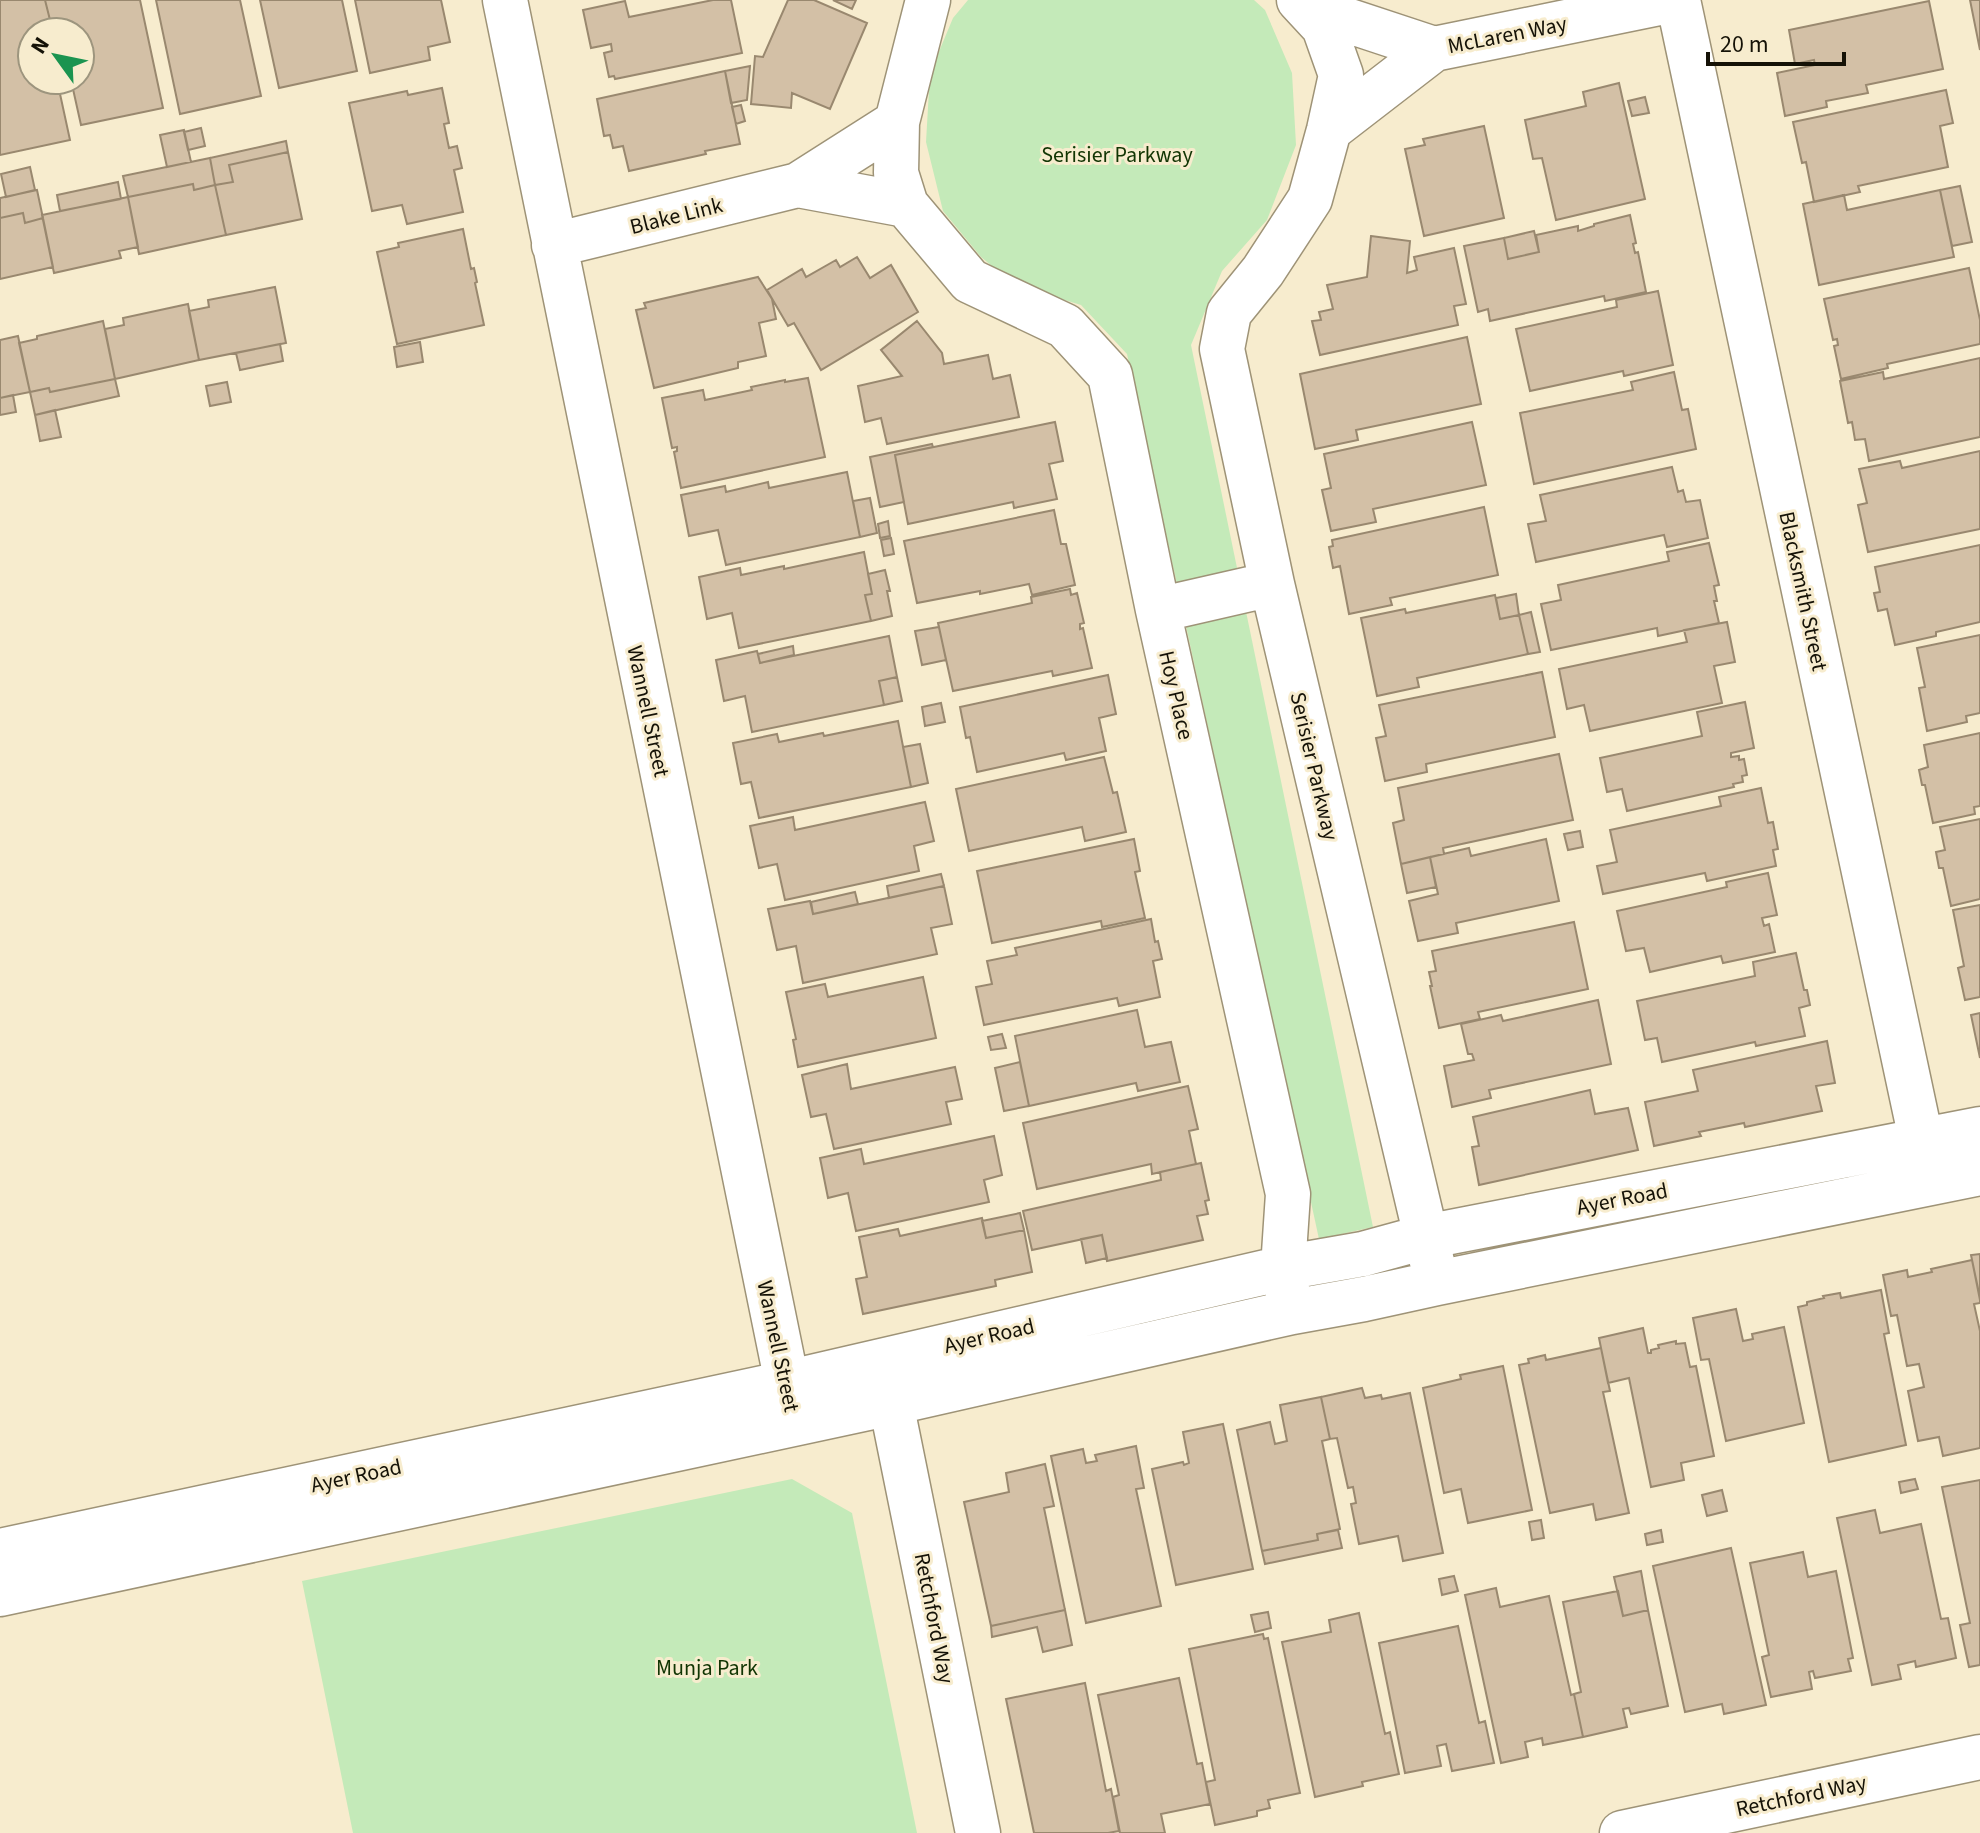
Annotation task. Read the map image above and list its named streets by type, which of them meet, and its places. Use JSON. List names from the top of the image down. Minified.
{"streets":{"street":["McLaren Way","Blake Link","Blacksmith Street","Hoy Place","Wannell Street","Serisier Parkway","Ayer Road","Retchford Way"]},"crossings":[["McLaren Way","Blacksmith Street"],["McLaren Way","Serisier Parkway"],["Blake Link","Hoy Place"],["Blake Link","Wannell Street"],["Blacksmith Street","Ayer Road"],["Hoy Place","Ayer Road"],["Wannell Street","Ayer Road"],["Serisier Parkway","Ayer Road"],["Ayer Road","Retchford Way"]],"parks":["Serisier Parkway","Munja Park"],"scale_bar":"20 m","north":"top left"}
